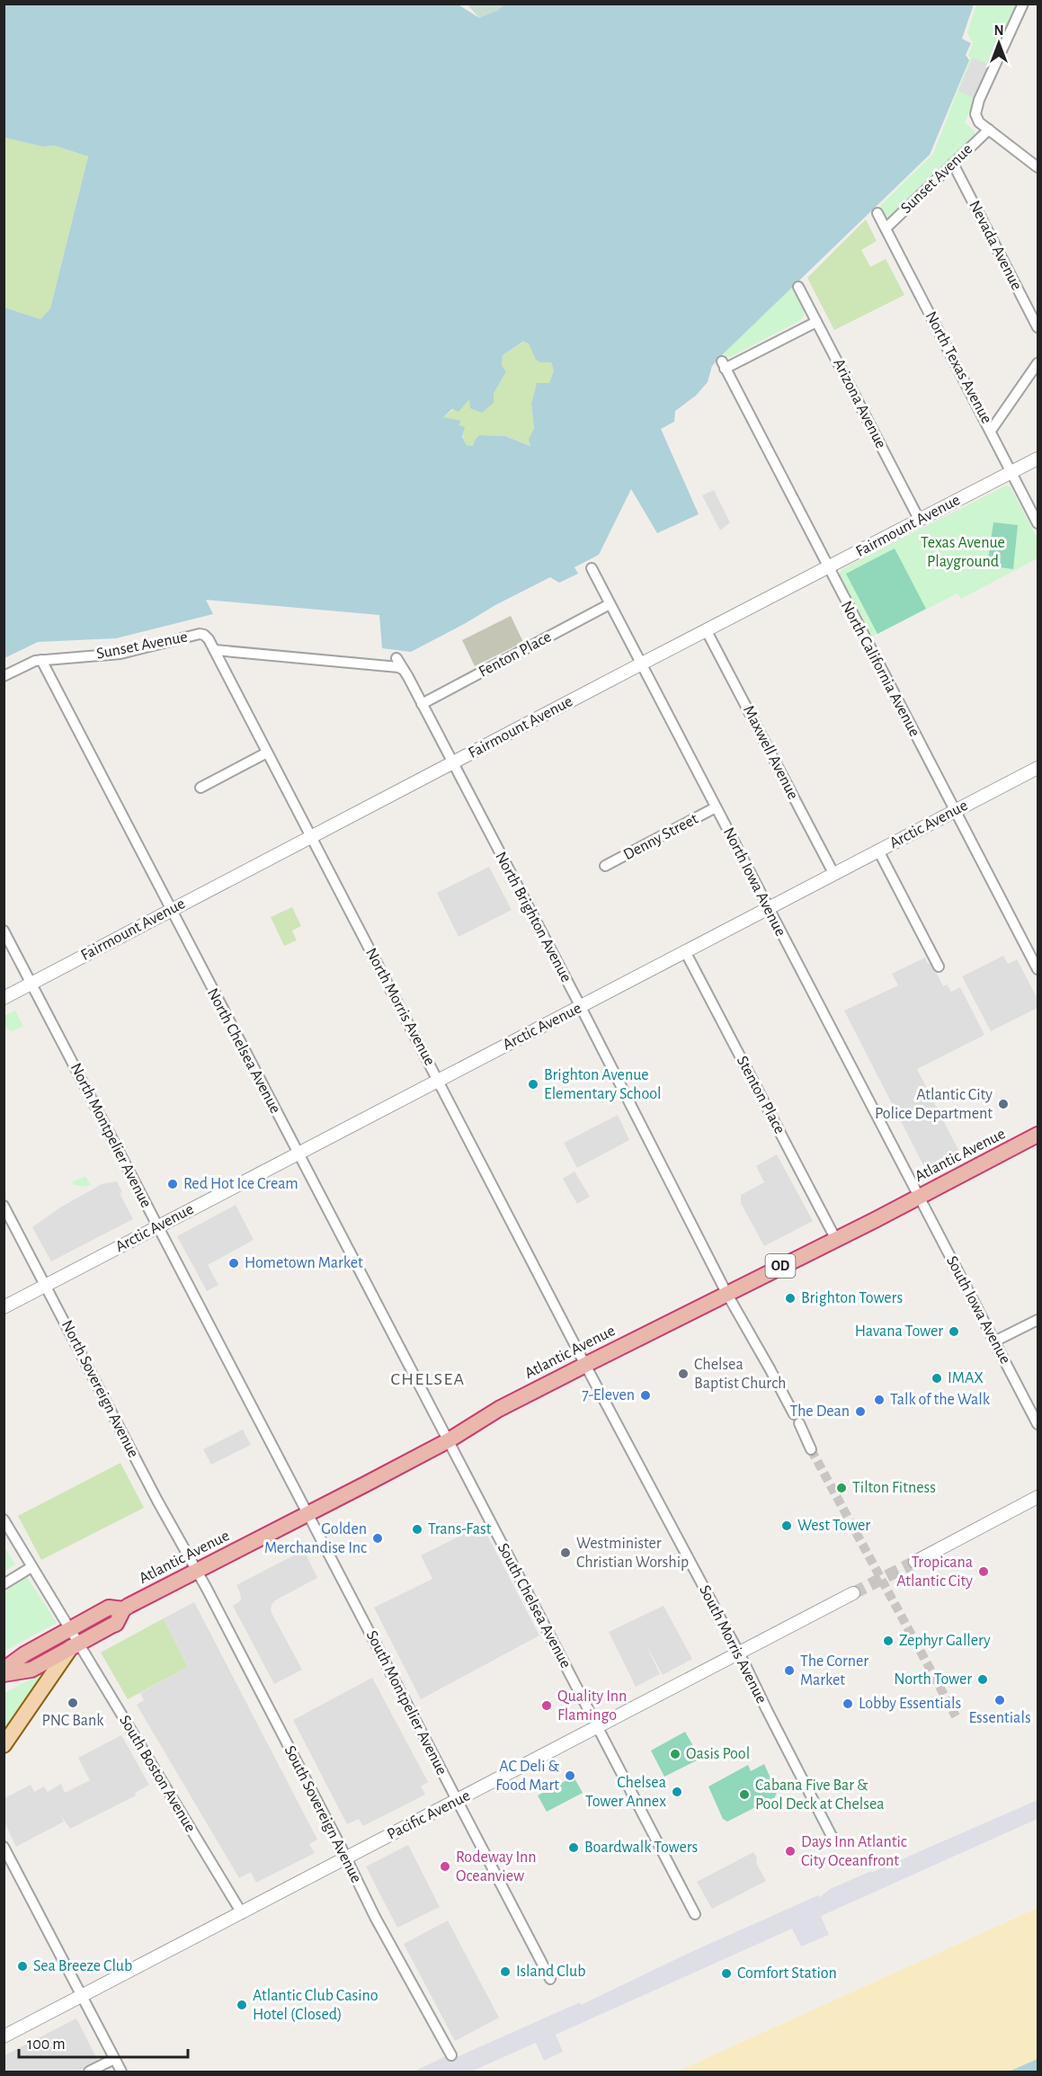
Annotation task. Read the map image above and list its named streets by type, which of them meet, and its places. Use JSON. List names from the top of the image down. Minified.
{"streets":{"highway":["Atlantic Avenue","OD"],"street":["Sunset Avenue","Nevada Avenue","North Texas Avenue","Arizona Avenue","Fairmount Avenue","Fenton Place","North California Avenue","Maxwell Avenue","Arctic Avenue","Denny Street","North Iowa Avenue","North Brighton Avenue","North Morris Avenue","North Chelsea Avenue","Stenton Place","North Montpelier Avenue","South Iowa Avenue","North Sovereign Avenue","South Chelsea Avenue","South Morris Avenue","South Montpelier Avenue","South Boston Avenue","South Sovereign Avenue","Pacific Avenue"]},"crossings":[["Sunset Avenue","Nevada Avenue"],["Sunset Avenue","North Texas Avenue"],["Sunset Avenue","North Morris Avenue"],["Sunset Avenue","North Chelsea Avenue"],["North Texas Avenue","Fairmount Avenue"],["Arizona Avenue","Fairmount Avenue"],["Arizona Avenue","North California Avenue"],["Fairmount Avenue","North California Avenue"],["Fairmount Avenue","Maxwell Avenue"],["Fairmount Avenue","North Iowa Avenue"],["Fairmount Avenue","North Brighton Avenue"],["Fairmount Avenue","North Morris Avenue"],["Fairmount Avenue","North Chelsea Avenue"],["Fairmount Avenue","North Montpelier Avenue"],["Fenton Place","North Iowa Avenue"],["Fenton Place","North Brighton Avenue"],["North California Avenue","Arctic Avenue"],["Maxwell Avenue","Arctic Avenue"],["Arctic Avenue","North Iowa Avenue"],["Arctic Avenue","North Brighton Avenue"],["Arctic Avenue","North Morris Avenue"],["Arctic Avenue","North Chelsea Avenue"],["Arctic Avenue","Stenton Place"],["Arctic Avenue","North Montpelier Avenue"],["Arctic Avenue","North Sovereign Avenue"],["Denny Street","North Iowa Avenue"],["North Iowa Avenue","Atlantic Avenue"],["North Iowa Avenue","South Iowa Avenue"],["North Brighton Avenue","Atlantic Avenue"],["North Morris Avenue","Atlantic Avenue"],["North Morris Avenue","South Morris Avenue"],["North Chelsea Avenue","Atlantic Avenue"],["North Chelsea Avenue","South Chelsea Avenue"],["Stenton Place","Atlantic Avenue"],["North Montpelier Avenue","Atlantic Avenue"],["North Montpelier Avenue","South Montpelier Avenue"],["Atlantic Avenue","OD"],["Atlantic Avenue","South Iowa Avenue"],["Atlantic Avenue","North Sovereign Avenue"],["Atlantic Avenue","South Chelsea Avenue"],["Atlantic Avenue","South Morris Avenue"],["Atlantic Avenue","South Montpelier Avenue"],["Atlantic Avenue","South Boston Avenue"],["Atlantic Avenue","South Sovereign Avenue"],["OD","South Boston Avenue"],["North Sovereign Avenue","South Sovereign Avenue"],["South Chelsea Avenue","Pacific Avenue"],["South Morris Avenue","Pacific Avenue"],["South Montpelier Avenue","Pacific Avenue"],["South Boston Avenue","Pacific Avenue"],["South Sovereign Avenue","Pacific Avenue"]],"districts":["CHELSEA"],"parks":["Texas Avenue Playground"],"places":["Brighton Avenue Elementary School","Atlantic City Police Department","Red Hot Ice Cream","Hometown Market","Brighton Towers","Havana Tower","Chelsea Baptist Church","IMAX","7-Eleven","Talk of the Walk","The Dean","Tilton Fitness","West Tower","Trans-Fast","Golden Merchandise Inc","Westminister Christian Worship","Tropicana Atlantic City","Zephyr Gallery","The Corner Market","North Tower","Essentials","PNC Bank","Lobby Essentials","Quality Inn Flamingo","Oasis Pool","AC Deli & Food Mart","Chelsea Tower Annex","Cabana Five Bar & Pool Deck at Chelsea","Boardwalk Towers","Days Inn Atlantic City Oceanfront","Rodeway Inn Oceanview","Sea Breeze Club","Island Club","Comfort Station","Atlantic Club Casino Hotel (Closed)"],"scale_bar":"100 m","north":"top"}
